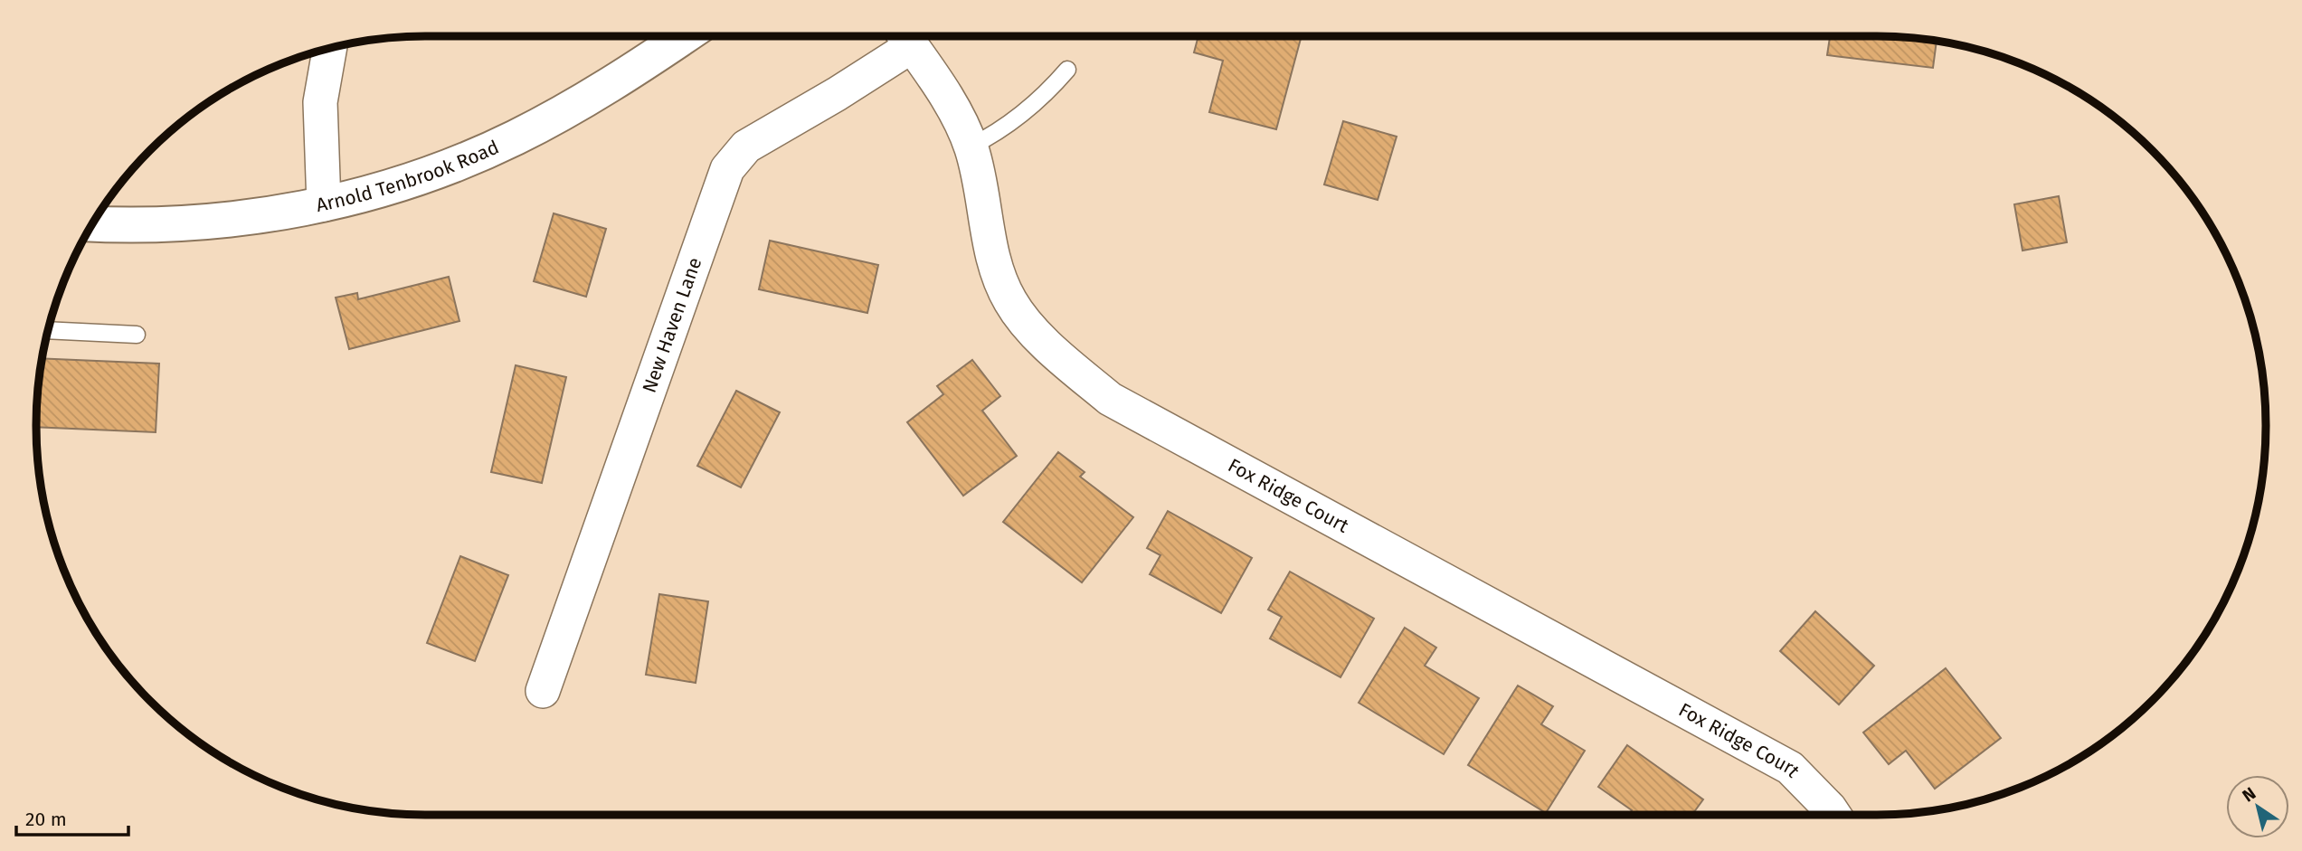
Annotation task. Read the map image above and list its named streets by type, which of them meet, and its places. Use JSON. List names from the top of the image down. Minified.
{"streets":{"street":["Arnold Tenbrook Road","New Haven Lane","Fox Ridge Court"]},"crossings":[["New Haven Lane","Fox Ridge Court"]],"scale_bar":"20 m","north":"top left"}
